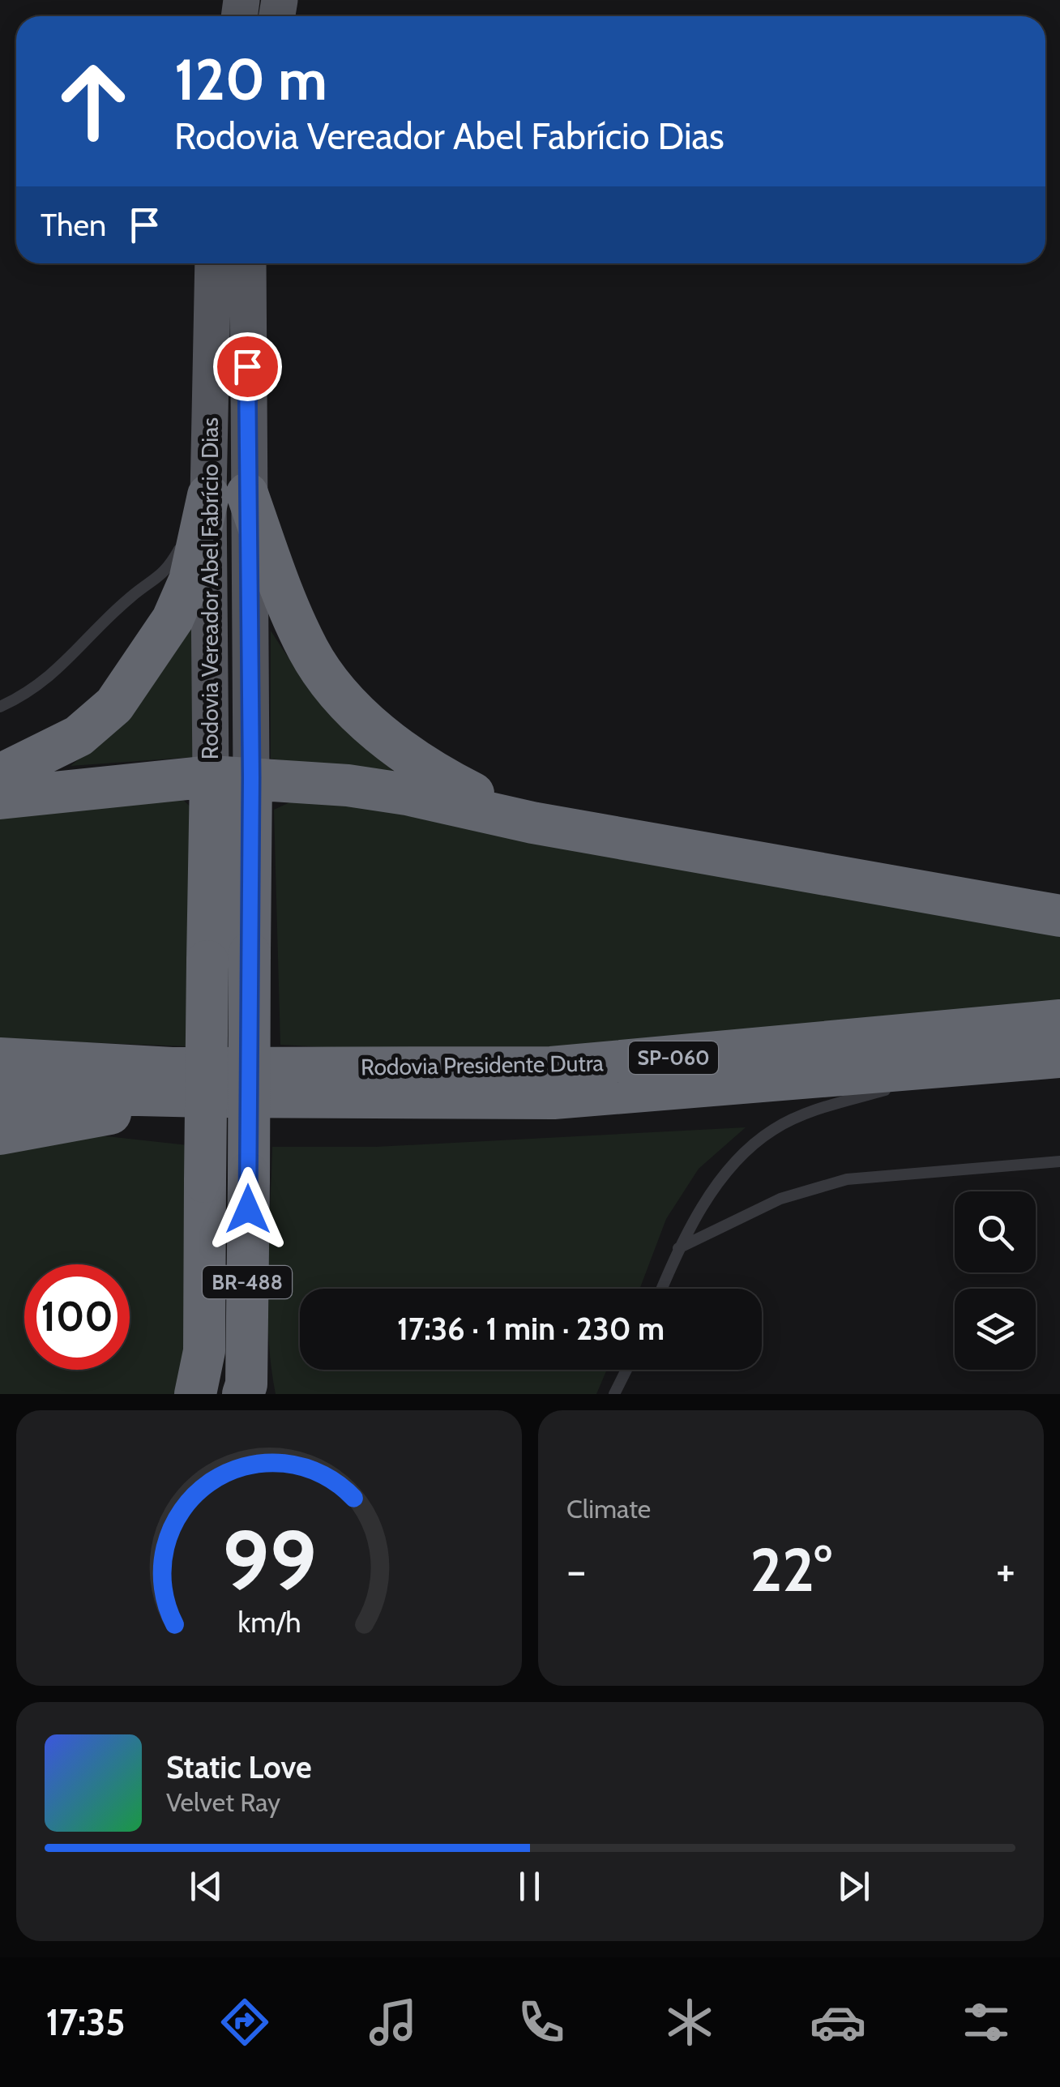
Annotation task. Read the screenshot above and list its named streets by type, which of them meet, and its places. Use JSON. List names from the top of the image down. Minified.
{"streets":{"highway":["SP-060","Rodovia Presidente Dutra","BR-488"],"main road":["Rodovia Vereador Abel Fabrício Dias"]},"crossings":[["Rodovia Vereador Abel Fabrício Dias","BR-488"]],"page":{"turn":["120 m","Rodovia Vereador Abel Fabrício Dias"],"then":"Then","limit":"100","trip":"17:36 · 1 min · 230 m","tile":"Climate","heat":["−","22°","+"],"song":["Static Love","Velvet Ray"],"tabs":"17:35","gauge":["99","km/h"]}}
